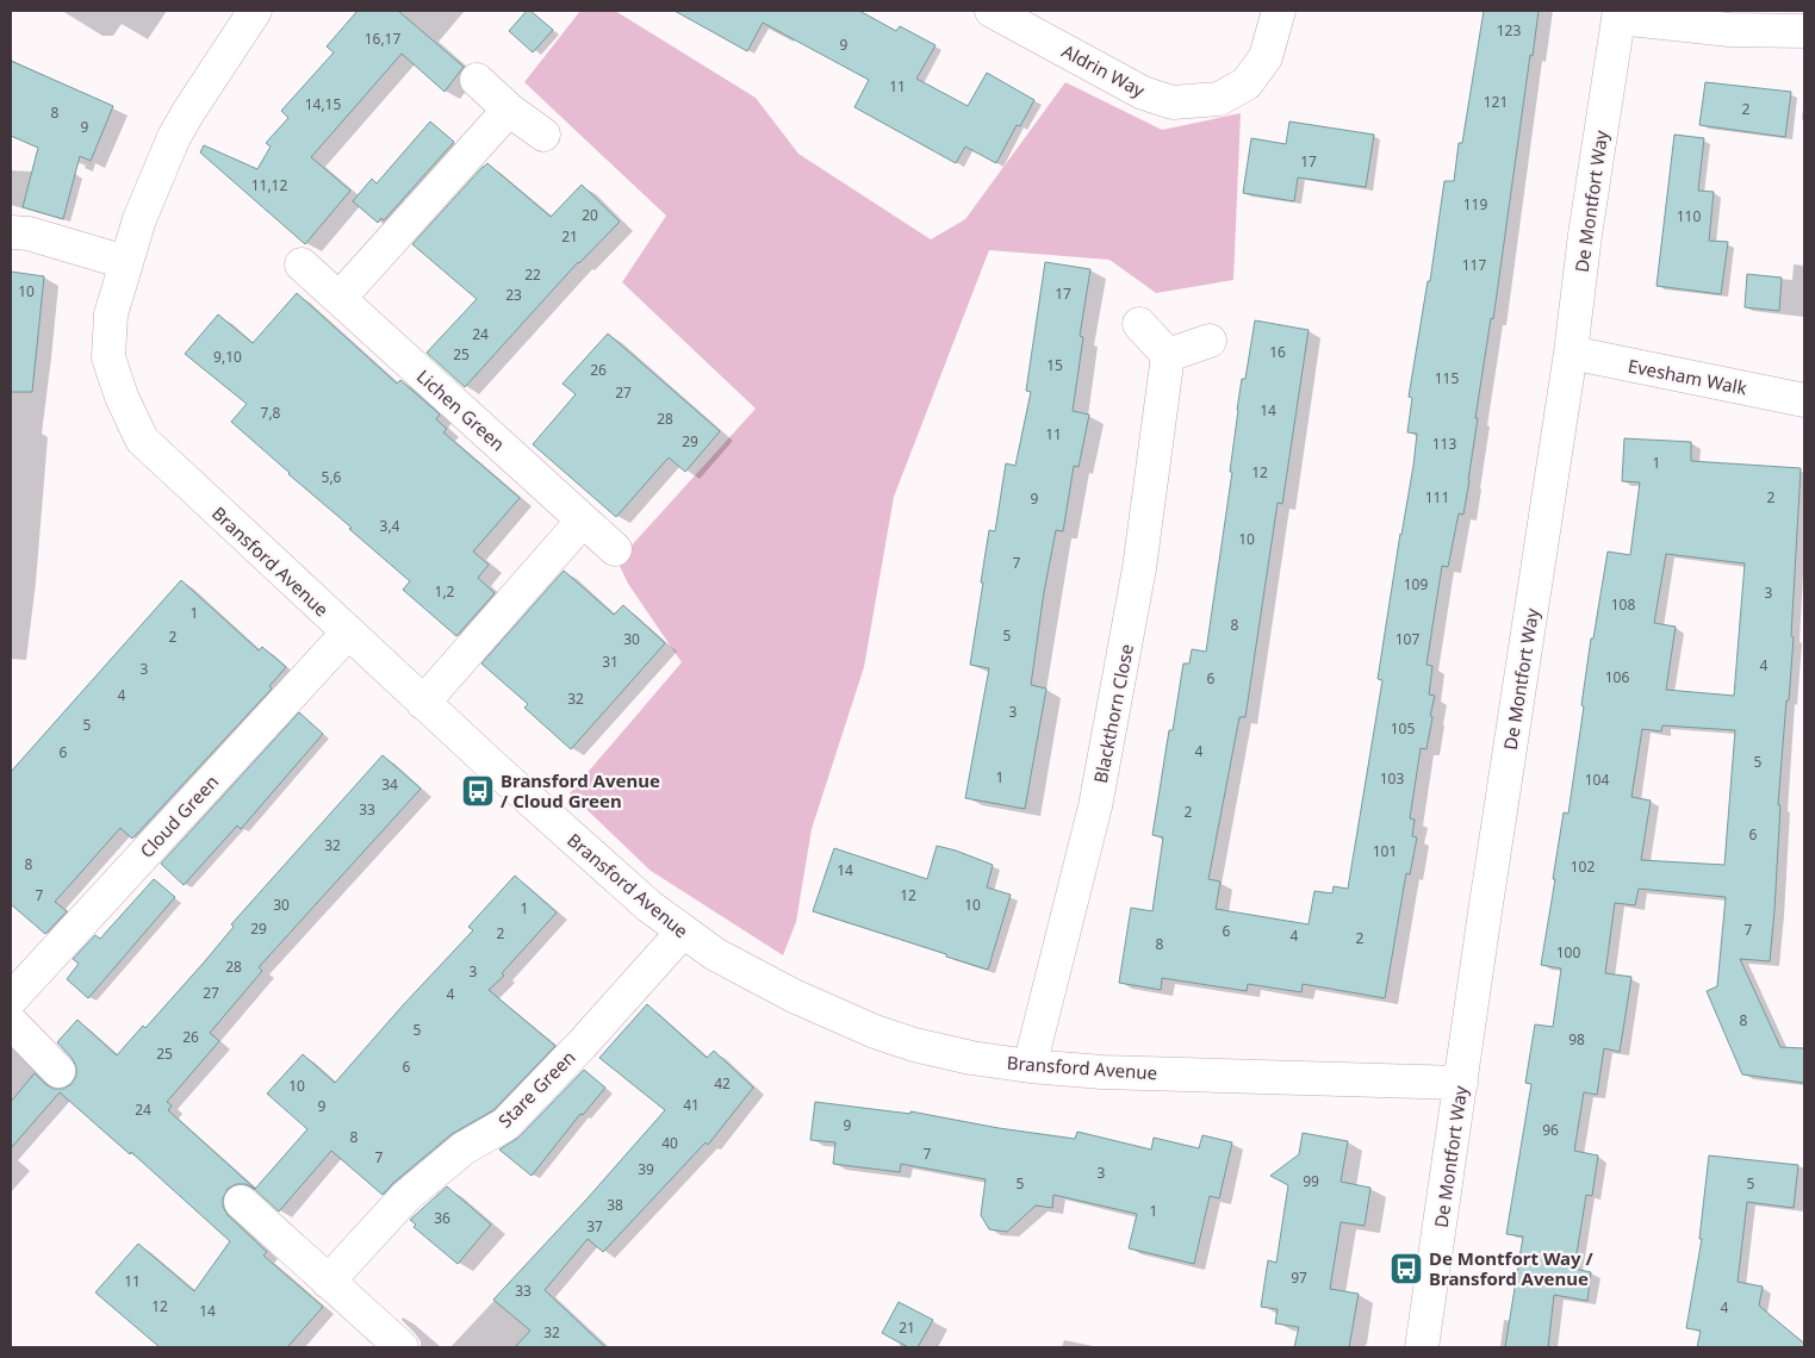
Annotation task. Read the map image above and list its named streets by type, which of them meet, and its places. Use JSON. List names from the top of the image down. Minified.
{"streets":{"street":["Aldrin Way","De Montfort Way","Evesham Walk","Lichen Green","Bransford Avenue","Blackthorn Close","Cloud Green","Stare Green"]},"crossings":[["De Montfort Way","Evesham Walk"],["De Montfort Way","Bransford Avenue"],["Bransford Avenue","Blackthorn Close"],["Bransford Avenue","Cloud Green"],["Bransford Avenue","Stare Green"]],"places":{"bus stop":["Bransford Avenue / Cloud Green","De Montfort Way / Bransford Avenue"]},"house_numbers":["123","16,17","9","11","121","14,15","2","8","9","17","11,12","119","20","110","21","117","22","10","17","23","24","16","25","9,10","15","26","115","27","14","7,8","28","11","29","113","1","12","5,6","111","2","9","3,4","10","7","109","1,2","3","108","1","8","5","2","30","107","31","4","3","106","6","4","32","3","5","105","4","6","5","1","103","104","34","33","2","6","32","101","8","102","14","7","12","30","10","1","29","7","6","2","4","2","8","100","28","3","27","4","8","5","26","98","25","6","42","10","41","9","24","9","96","8","40","7","7","39","3","99","5","5","38","1","36","37","97","11","33","12","4","14","21","32"]}
